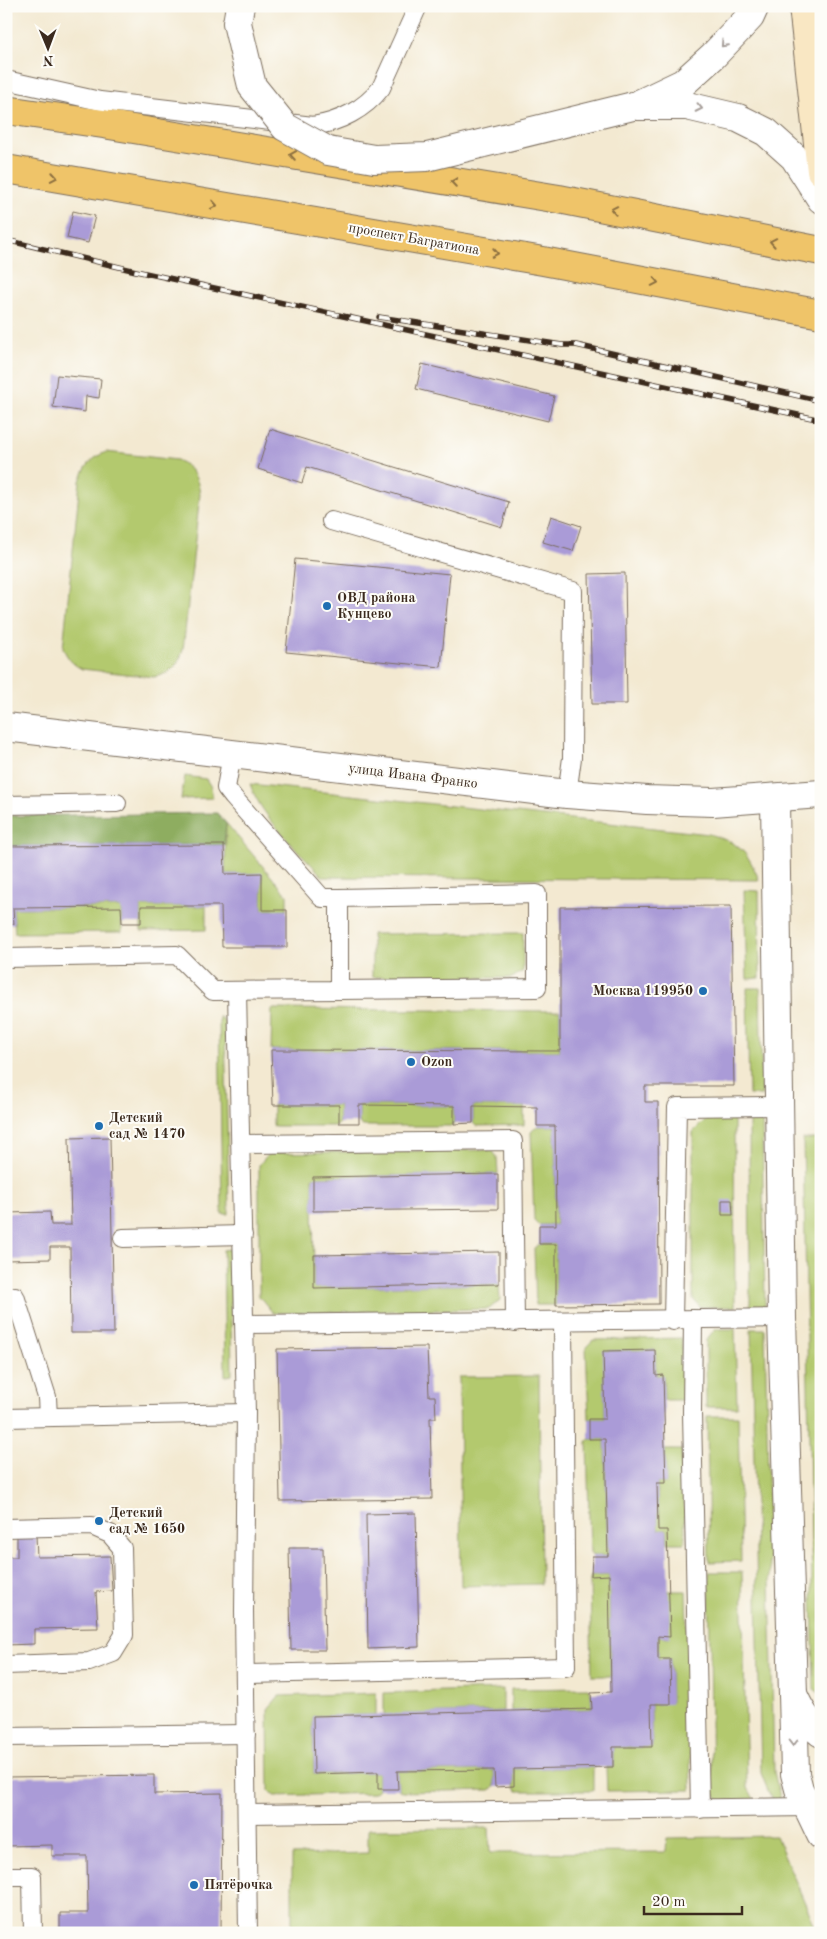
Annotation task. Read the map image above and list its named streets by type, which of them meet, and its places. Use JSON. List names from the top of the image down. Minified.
{"streets":{"main road":["проспект Багратиона"],"street":["улица Ивана Франко"]},"places":["ОВД района Кунцево","Москва 119950","Ozon","Детский сад № 1470","Детский сад № 1650","Пятёрочка"],"scale_bar":"20 m","north":"bottom"}
